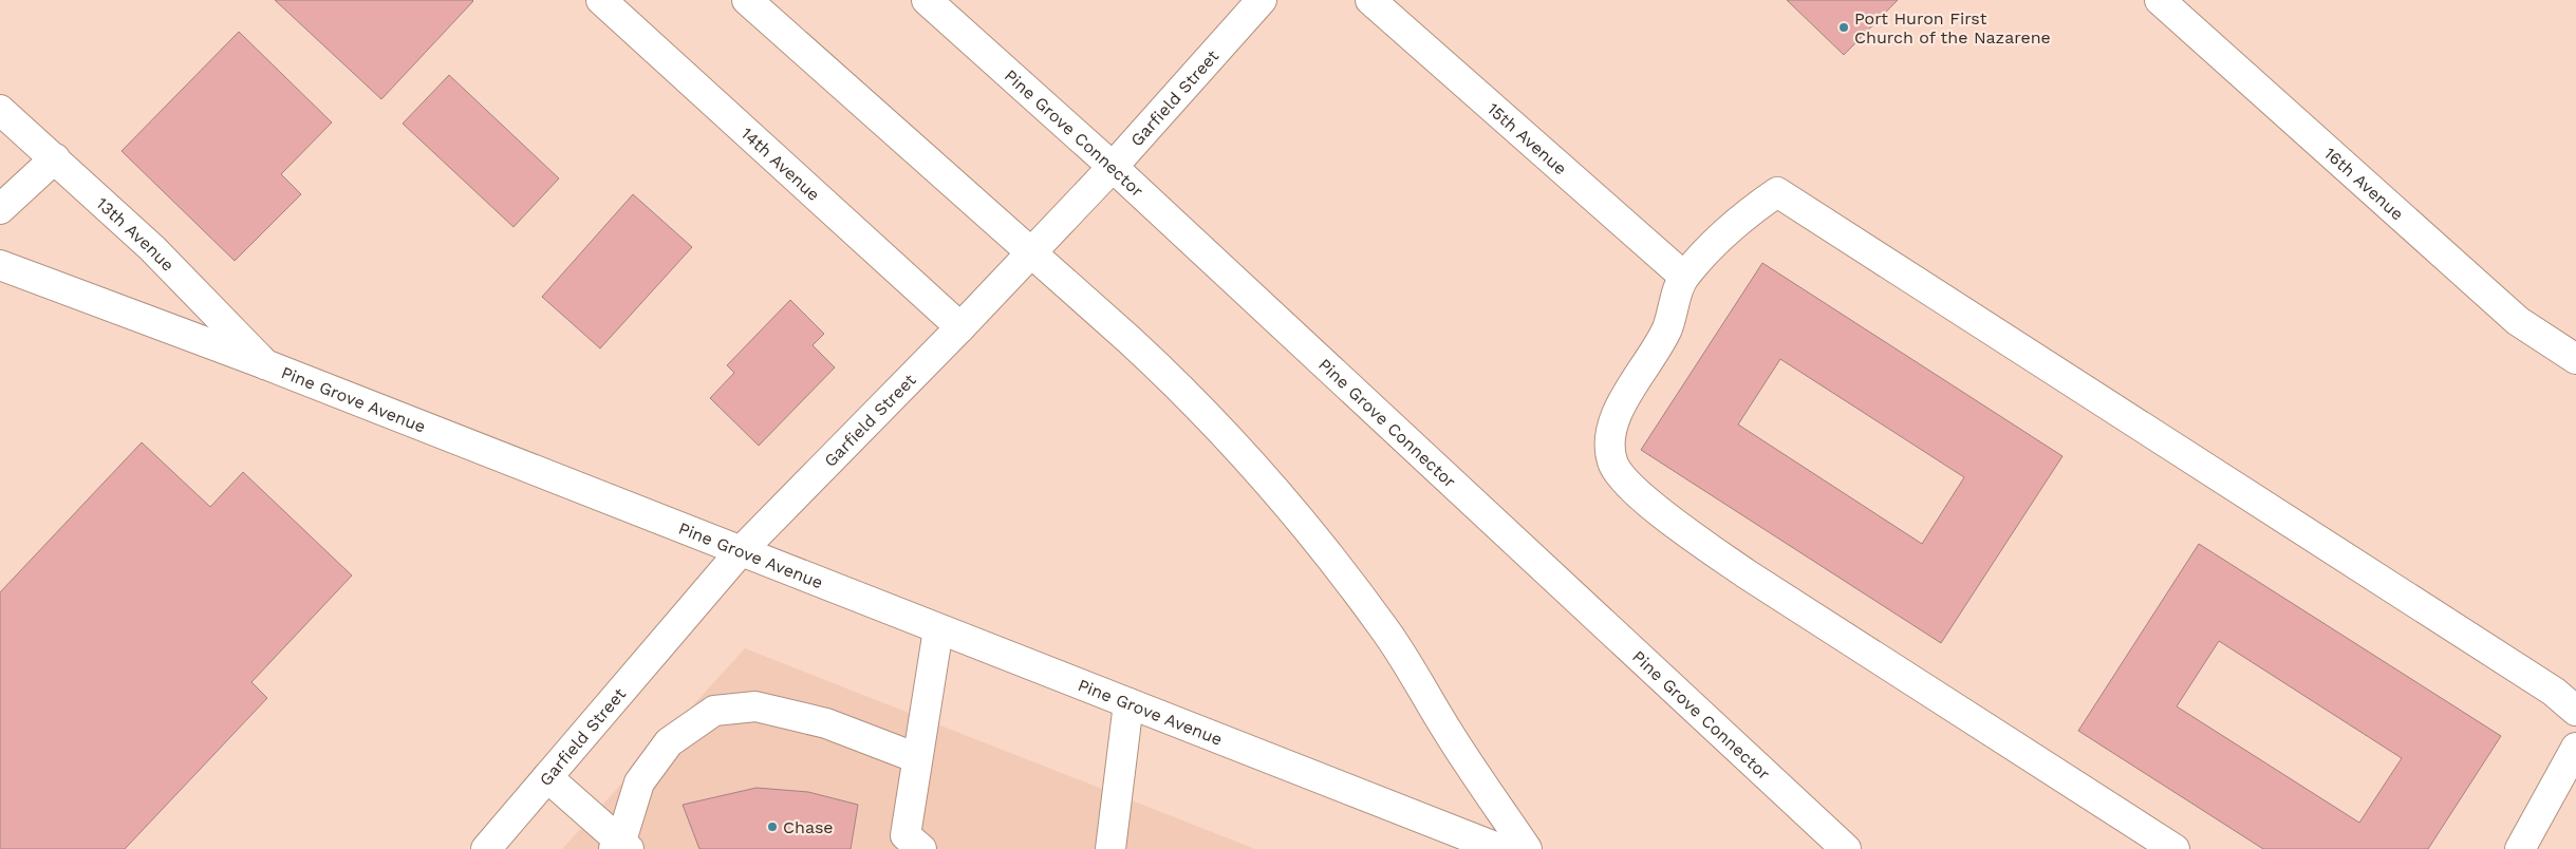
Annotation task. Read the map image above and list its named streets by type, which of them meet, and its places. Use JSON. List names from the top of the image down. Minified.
{"streets":{"main road":["Garfield Street","Pine Grove Connector","15th Avenue","14th Avenue","16th Avenue","13th Avenue","Pine Grove Avenue"]},"crossings":[["Garfield Street","Pine Grove Connector"],["Garfield Street","14th Avenue"],["Garfield Street","Pine Grove Avenue"],["13th Avenue","Pine Grove Avenue"]],"places":["Port Huron First Church of the Nazarene","Chase"]}
